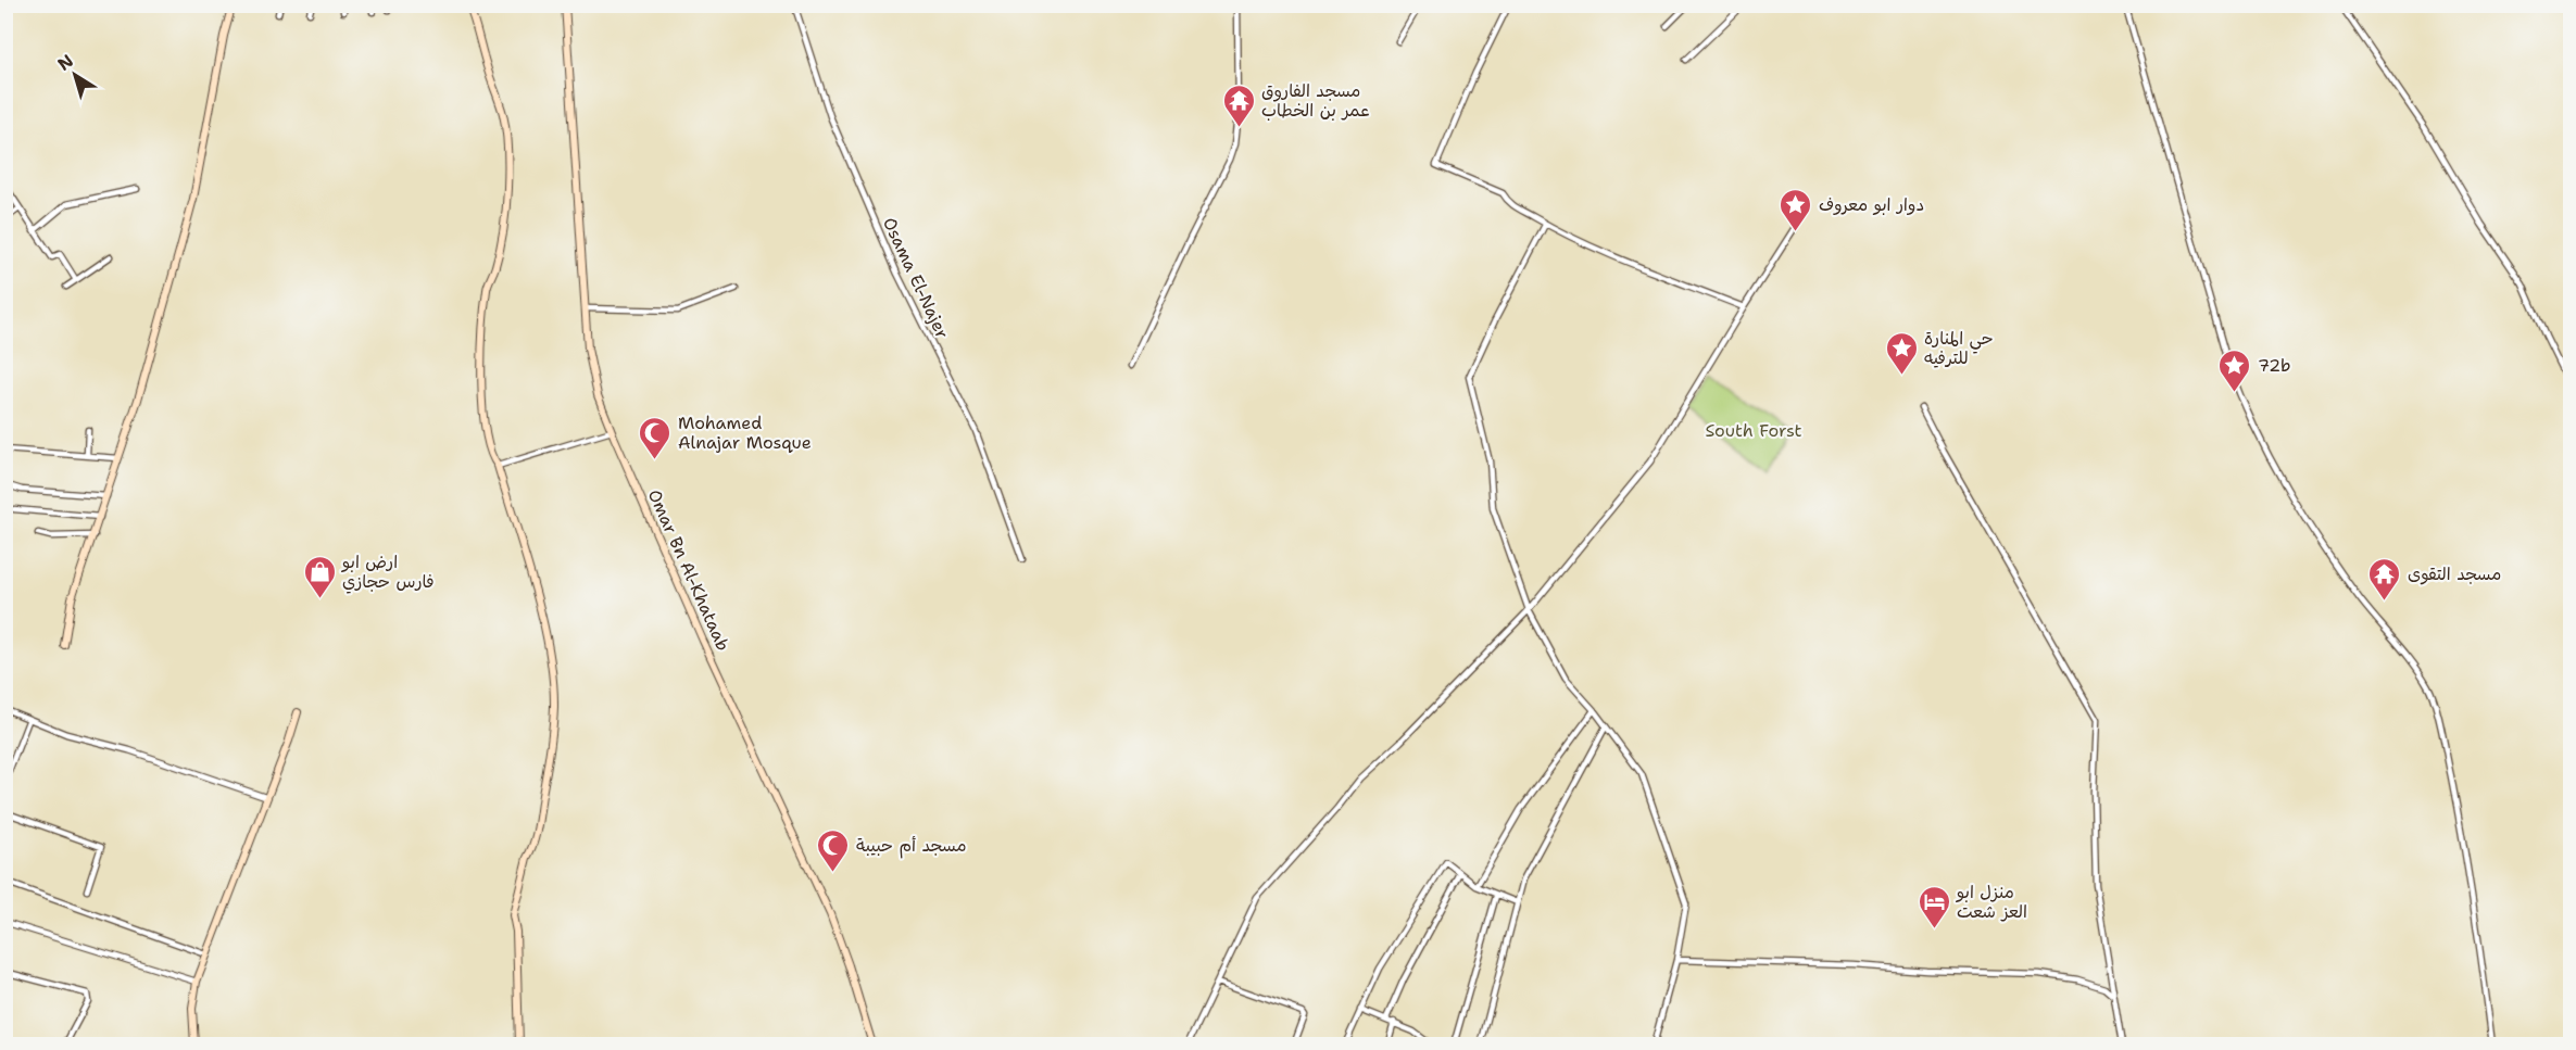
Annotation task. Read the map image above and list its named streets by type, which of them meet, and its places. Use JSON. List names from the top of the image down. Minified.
{"streets":{"street":["Osama El-Najer","Omar Bn Al-Khataab"]},"parks":["South Forst"],"places":{"temple":["مسجد الفاروق عمر بن الخطاب","مسجد التقوى"],"place":["دوار ابو معروف","حي المنارة للترفيه","72b"],"mosque":["Mohamed Alnajar Mosque","مسجد أم حبيبة"],"shop":["ارض ابو فارس حجازي"],"hotel":["منزل ابو العز شعت"]},"north":"top left"}
